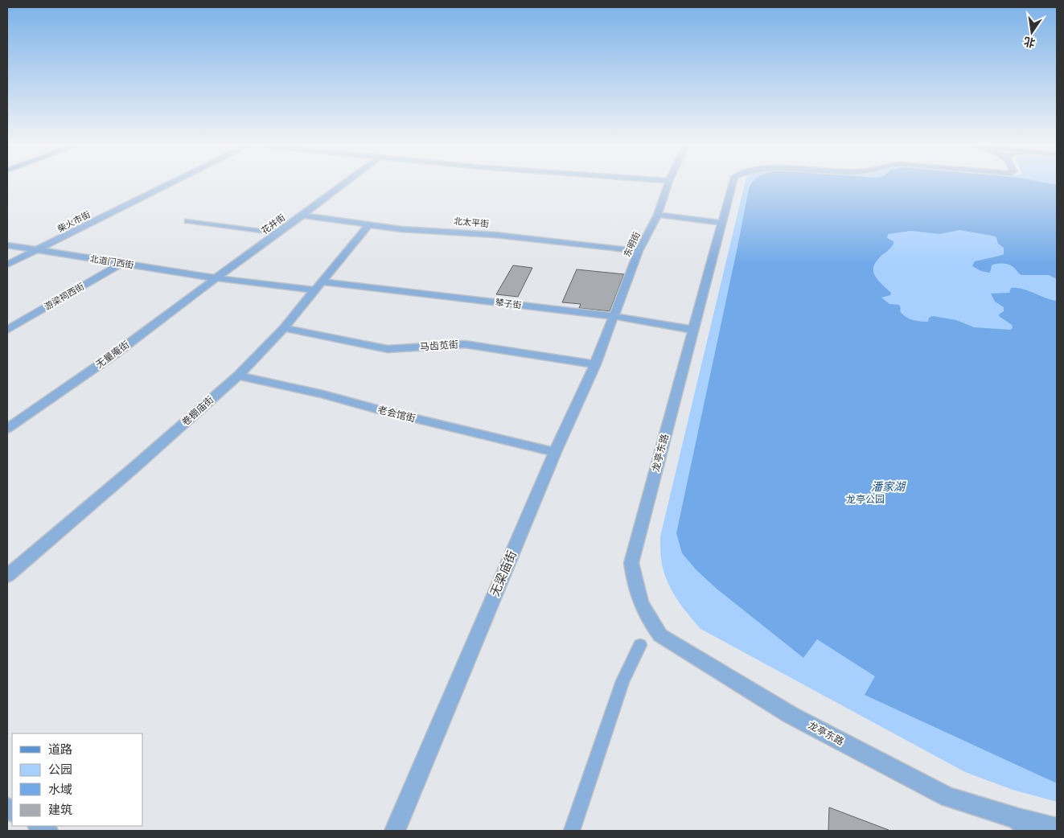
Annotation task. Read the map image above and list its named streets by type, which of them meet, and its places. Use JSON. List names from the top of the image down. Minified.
{"streets":{"street":["柴火市街","北太平街","花井街","东明街","北道门西街","游梁祠西街","辇子街","马齿苋街","无量庵街","卷棚庙街","老会馆街","龙亭东路","无梁庙街"]},"crossings":[["柴火市街","北道门西街"],["北太平街","花井街"],["北太平街","东明街"],["北太平街","卷棚庙街"],["花井街","北道门西街"],["花井街","无量庵街"],["东明街","辇子街"],["东明街","无梁庙街"],["北道门西街","游梁祠西街"],["北道门西街","辇子街"],["北道门西街","无量庵街"],["北道门西街","卷棚庙街"],["辇子街","卷棚庙街"],["辇子街","龙亭东路"],["辇子街","无梁庙街"],["马齿苋街","卷棚庙街"],["马齿苋街","无梁庙街"],["卷棚庙街","老会馆街"],["老会馆街","无梁庙街"]],"water":["潘家湖"],"parks":["龙亭公园"],"legend":["道路","公园","水域","建筑"],"north":"bottom"}
